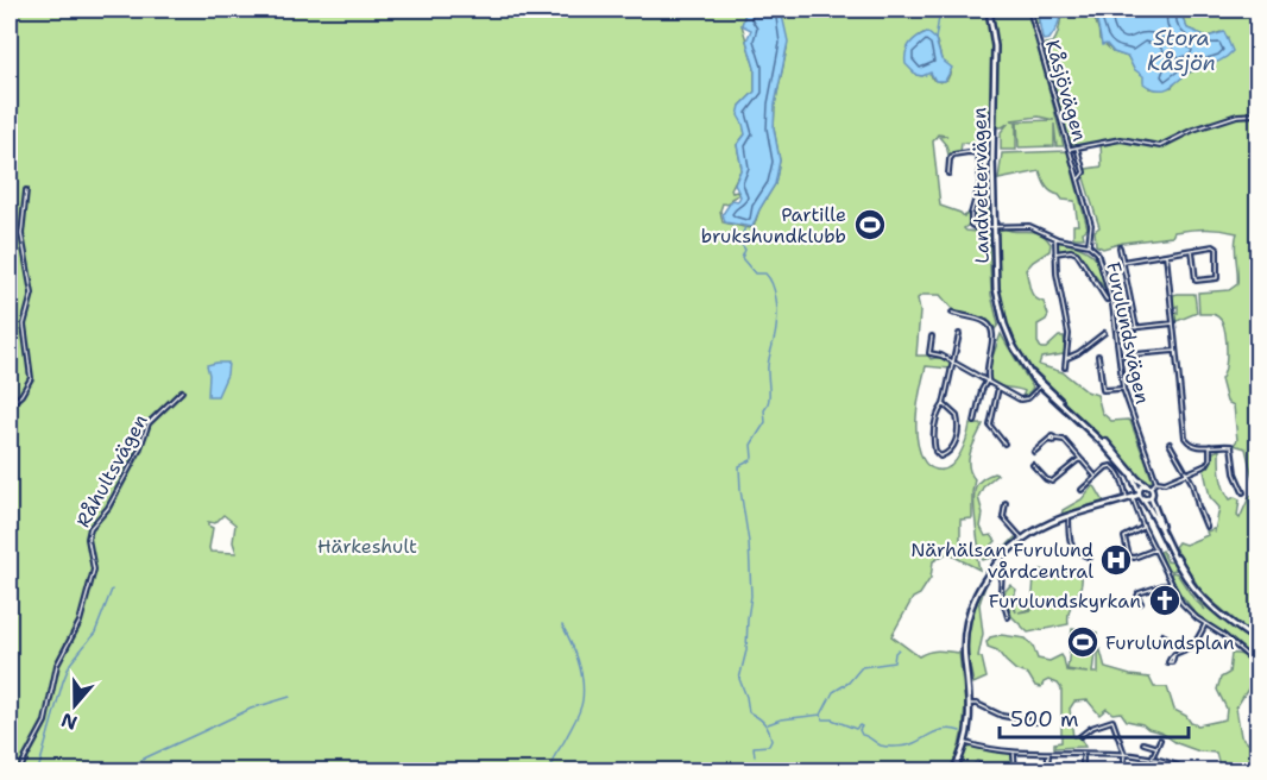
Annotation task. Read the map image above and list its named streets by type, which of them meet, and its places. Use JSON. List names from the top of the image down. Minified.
{"streets":{"street":["Kåsjövägen","Landvettervägen","Furulundsvägen","Råhultsvägen"]},"crossings":[["Kåsjövägen","Furulundsvägen"],["Landvettervägen","Furulundsvägen"]],"water":["Stora Kåsjön"],"parks":["Härkeshult"],"places":{"sports":["Partille brukshundklubb","Furulundsplan"],"hospital":["Närhälsan Furulund vårdcentral"],"church":["Furulundskyrkan"]},"scale_bar":"500 m","north":"bottom"}
